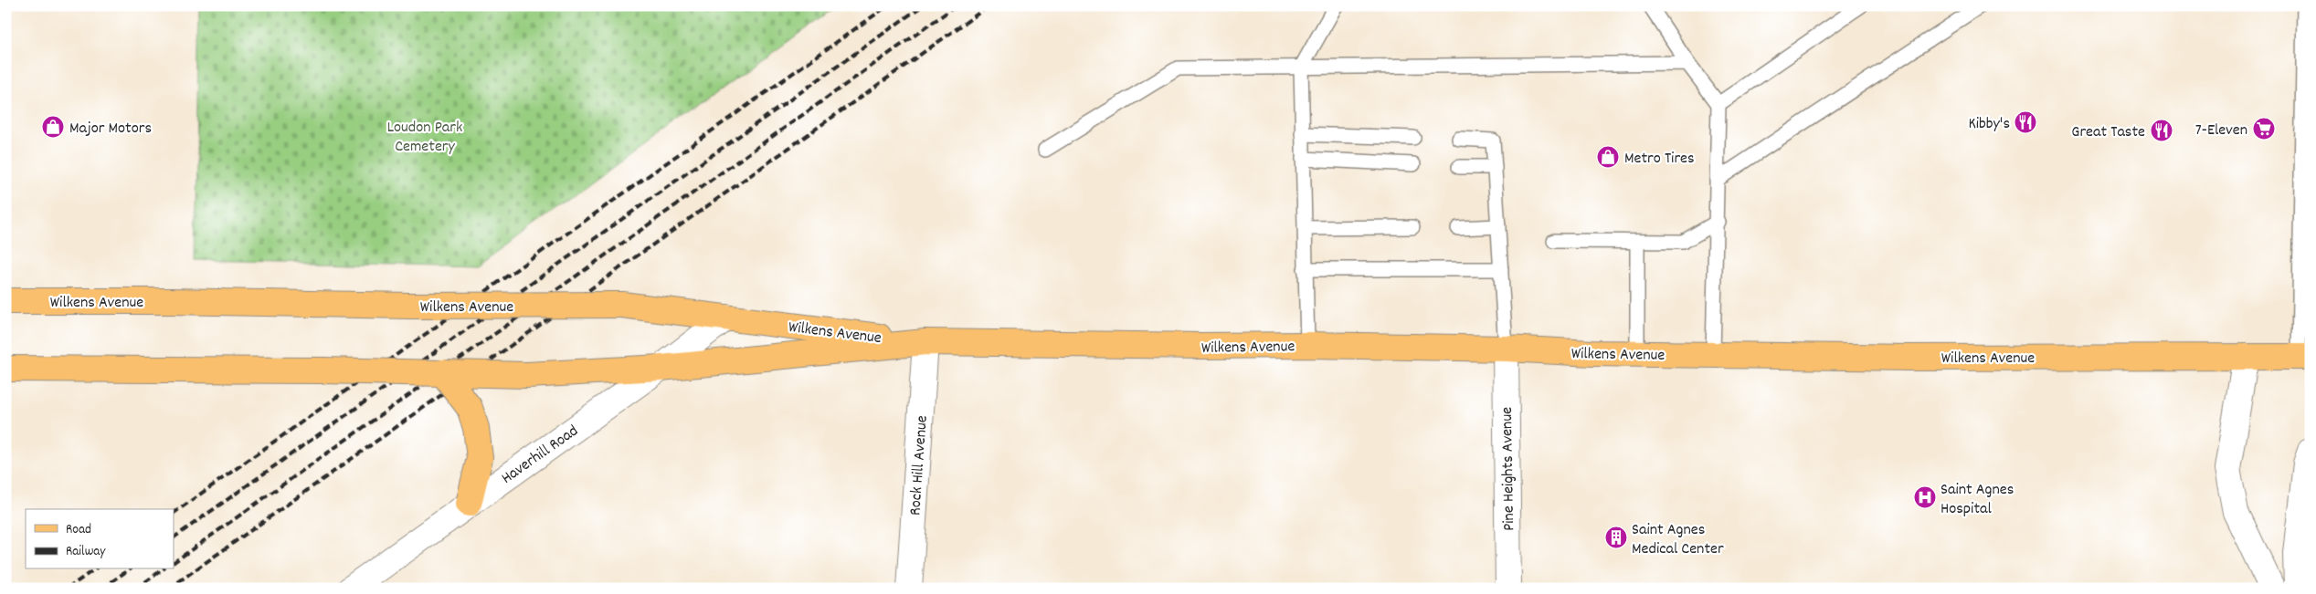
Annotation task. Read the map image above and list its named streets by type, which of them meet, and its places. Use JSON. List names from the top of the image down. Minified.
{"streets":{"main road":["Wilkens Avenue"],"street":["Haverhill Road","Rock Hill Avenue","Pine Heights Avenue"]},"crossings":[["Wilkens Avenue","Haverhill Road"],["Wilkens Avenue","Rock Hill Avenue"],["Wilkens Avenue","Pine Heights Avenue"]],"parks":["Loudon Park Cemetery"],"places":{"restaurant":["Kibby's","Great Taste"],"shop":["Major Motors","Metro Tires"],"supermarket":["7-Eleven"],"hospital":["Saint Agnes Hospital"],"building":["Saint Agnes Medical Center"]},"legend":["Road","Railway"]}
